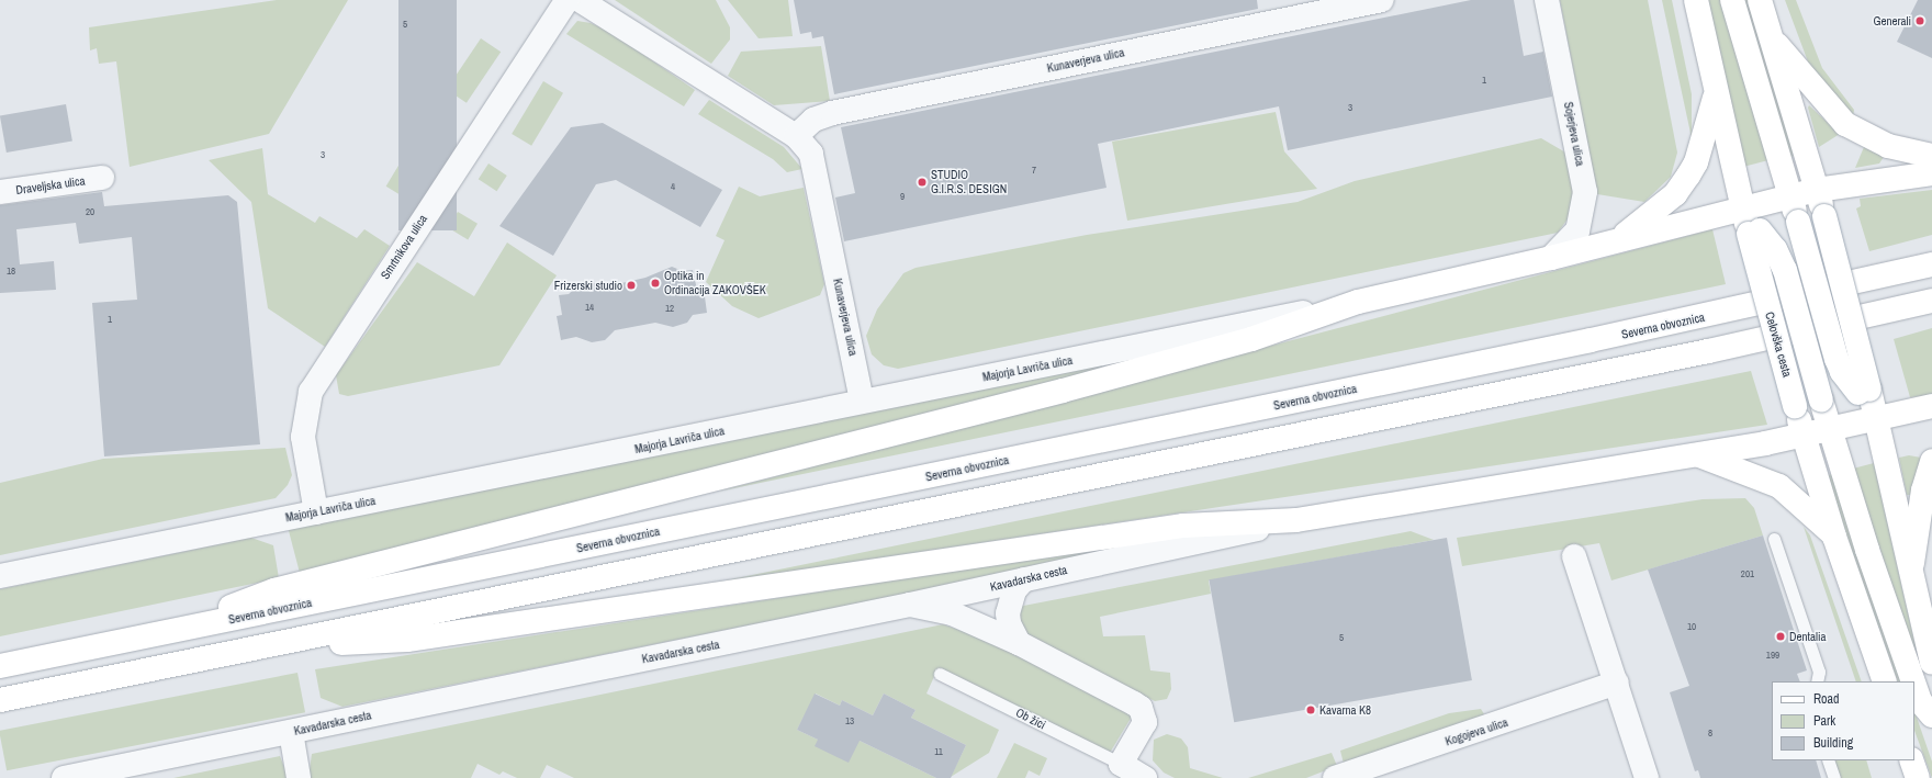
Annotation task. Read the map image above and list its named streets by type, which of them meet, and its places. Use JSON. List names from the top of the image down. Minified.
{"streets":{"main road":["Severna obvoznica","Celovška cesta"],"street":["Kunaverjeva ulica","Sojerjeva ulica","Draveljska ulica","Smrtnikova ulica","Majorja Lavriča ulica","Kavadarska cesta","Ob žici","Kogojeva ulica"]},"crossings":[["Kunaverjeva ulica","Majorja Lavriča ulica"],["Smrtnikova ulica","Majorja Lavriča ulica"]],"places":["Generali","STUDIO G.I.R.S. DESIGN","Optika in Ordinacija ZAKOVŠEK","Frizerski studio","Dentalia","Kavarna K8"],"house_numbers":["5","1","3","3","7","4","9","20","18","14","12","1","201","10","5","199","13","8","11"],"legend":["Road","Park","Building"]}
